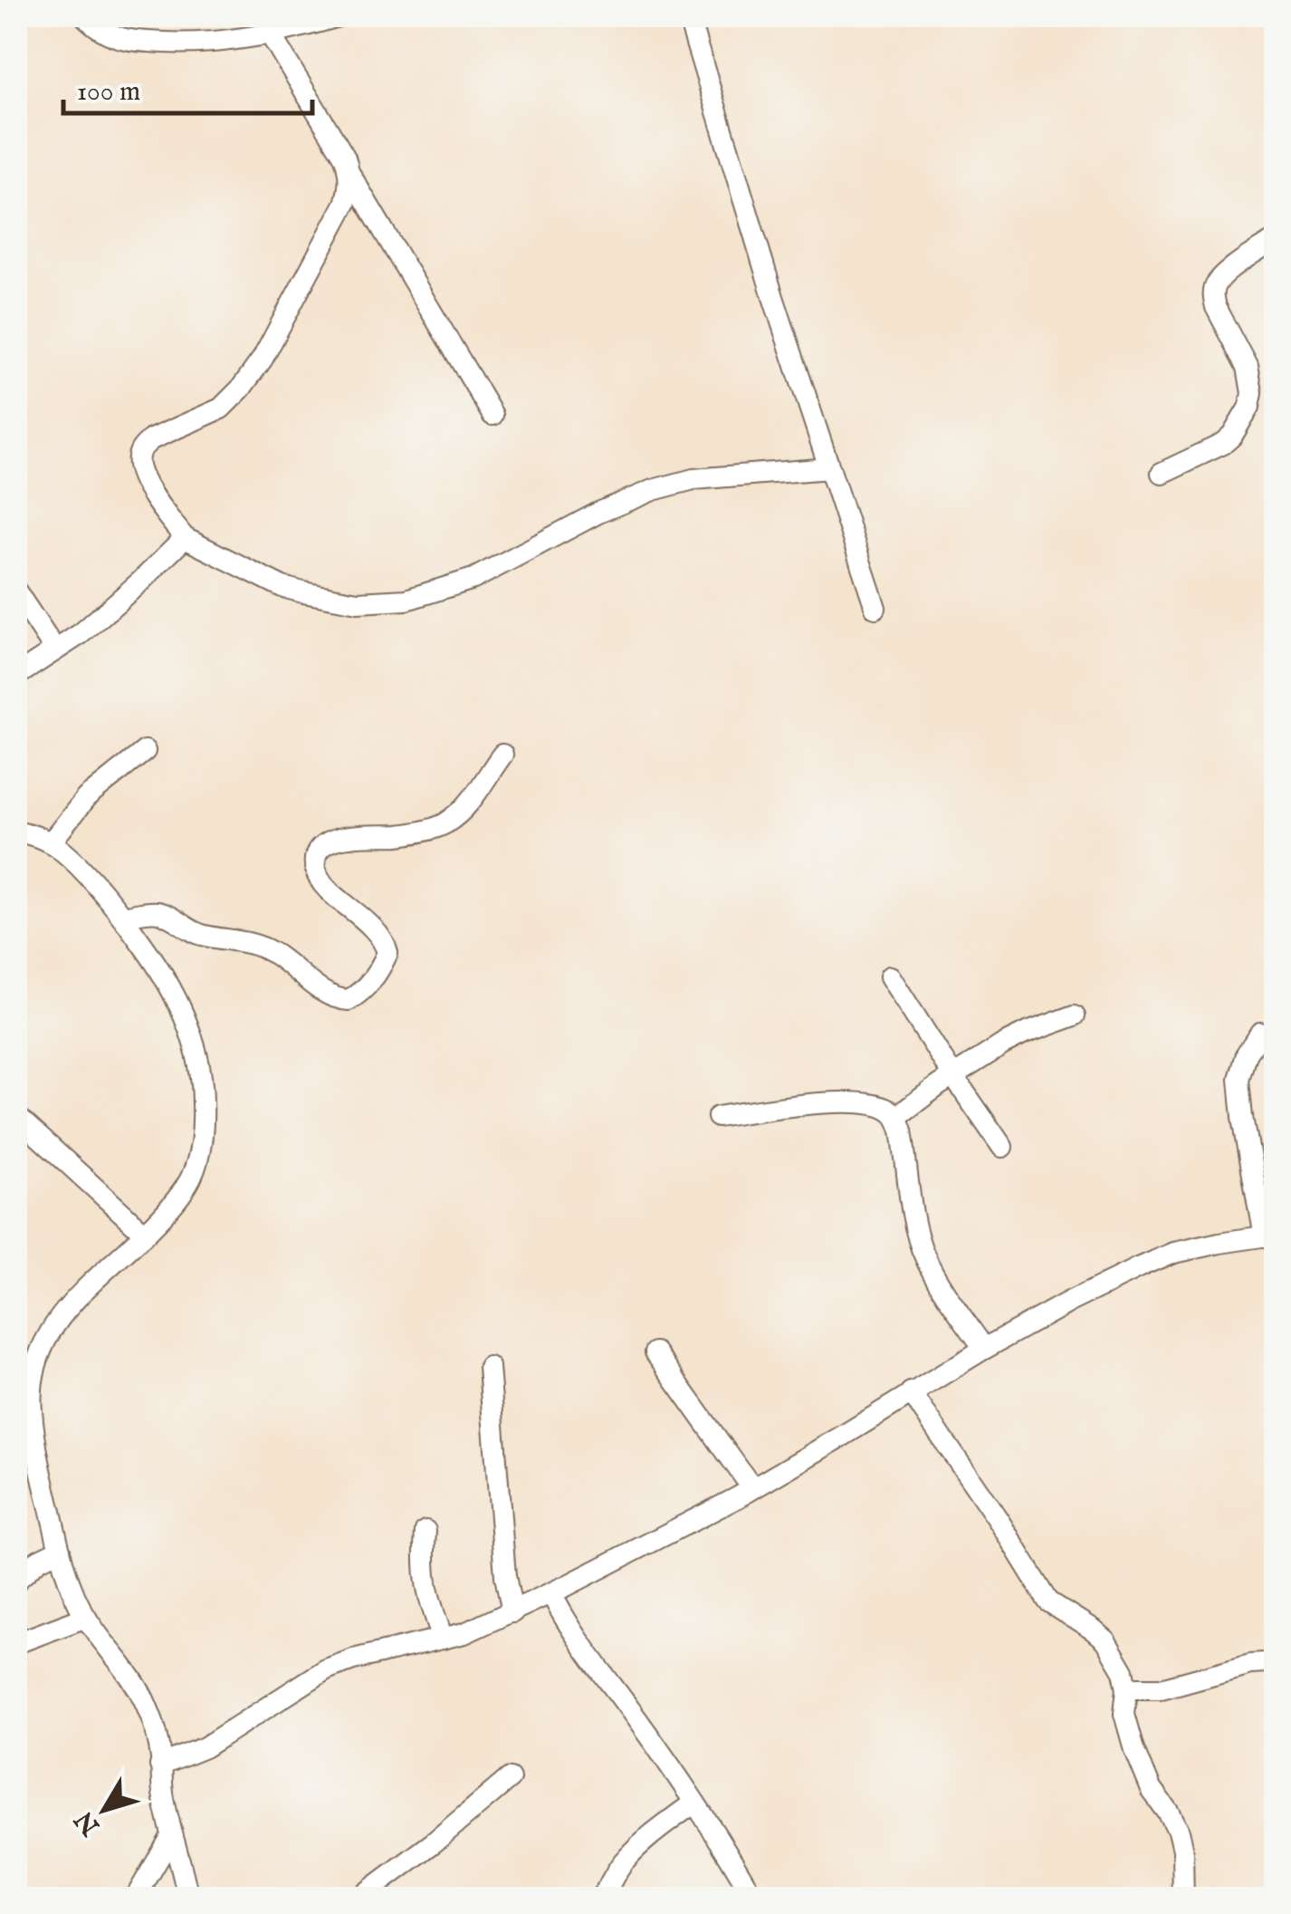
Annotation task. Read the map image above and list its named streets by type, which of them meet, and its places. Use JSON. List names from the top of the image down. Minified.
{"scale_bar":"100 m","north":"bottom left"}
